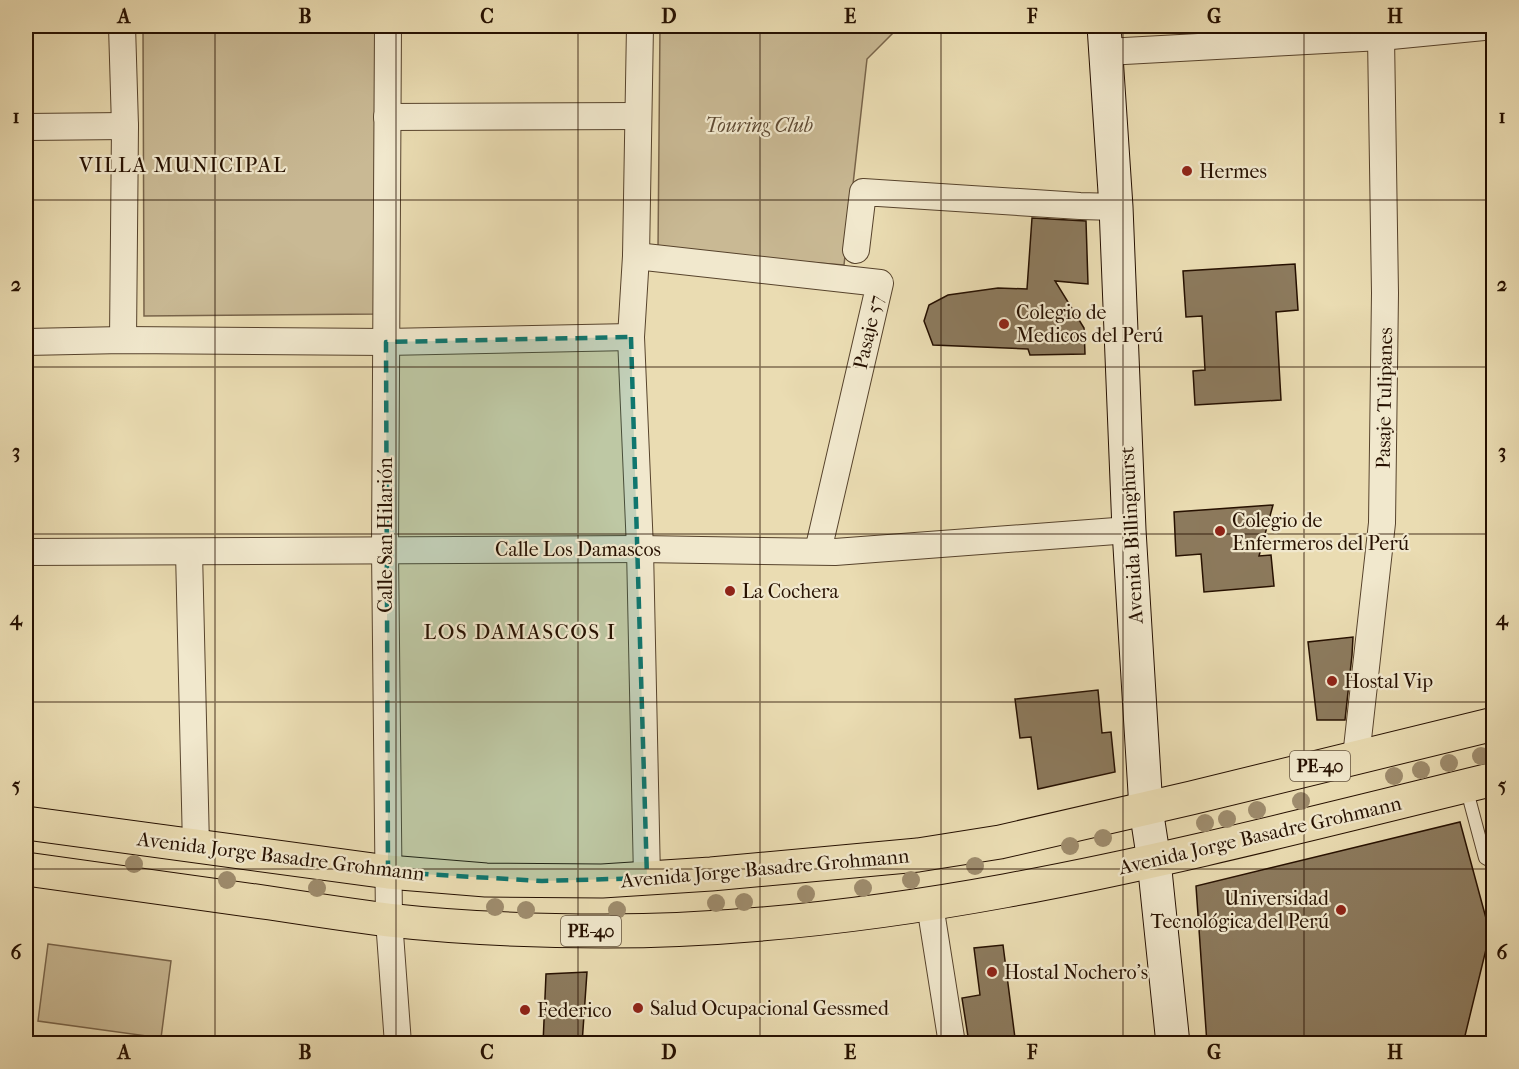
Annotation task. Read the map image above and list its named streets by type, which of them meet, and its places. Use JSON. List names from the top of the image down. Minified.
{"streets":{"highway":["PE-40","Avenida Jorge Basadre Grohmann"],"street":["Pasaje 57","Pasaje Tulipanes","Calle San Hilarión","Avenida Billinghurst","Calle Los Damascos"]},"crossings":[["Pasaje 57","Calle Los Damascos"],["Pasaje Tulipanes","Avenida Jorge Basadre Grohmann"],["Calle San Hilarión","Calle Los Damascos"],["Calle San Hilarión","Avenida Jorge Basadre Grohmann"],["Avenida Billinghurst","Calle Los Damascos"],["Avenida Billinghurst","Avenida Jorge Basadre Grohmann"]],"districts":["VILLA MUNICIPAL","LOS DAMASCOS I"],"parks":["Touring Club"],"places":["Hermes","Colegio de Medicos del Perú","Colegio de Enfermeros del Perú","La Cochera","Hostal Vip","Universidad Tecnológica del Perú","Hostal Nochero's","Salud Ocupacional Gessmed","Federico"],"grid":{"columns":["A","B","C","D","E","F","G","H"],"rows":["1","2","3","4","5","6"]}}
